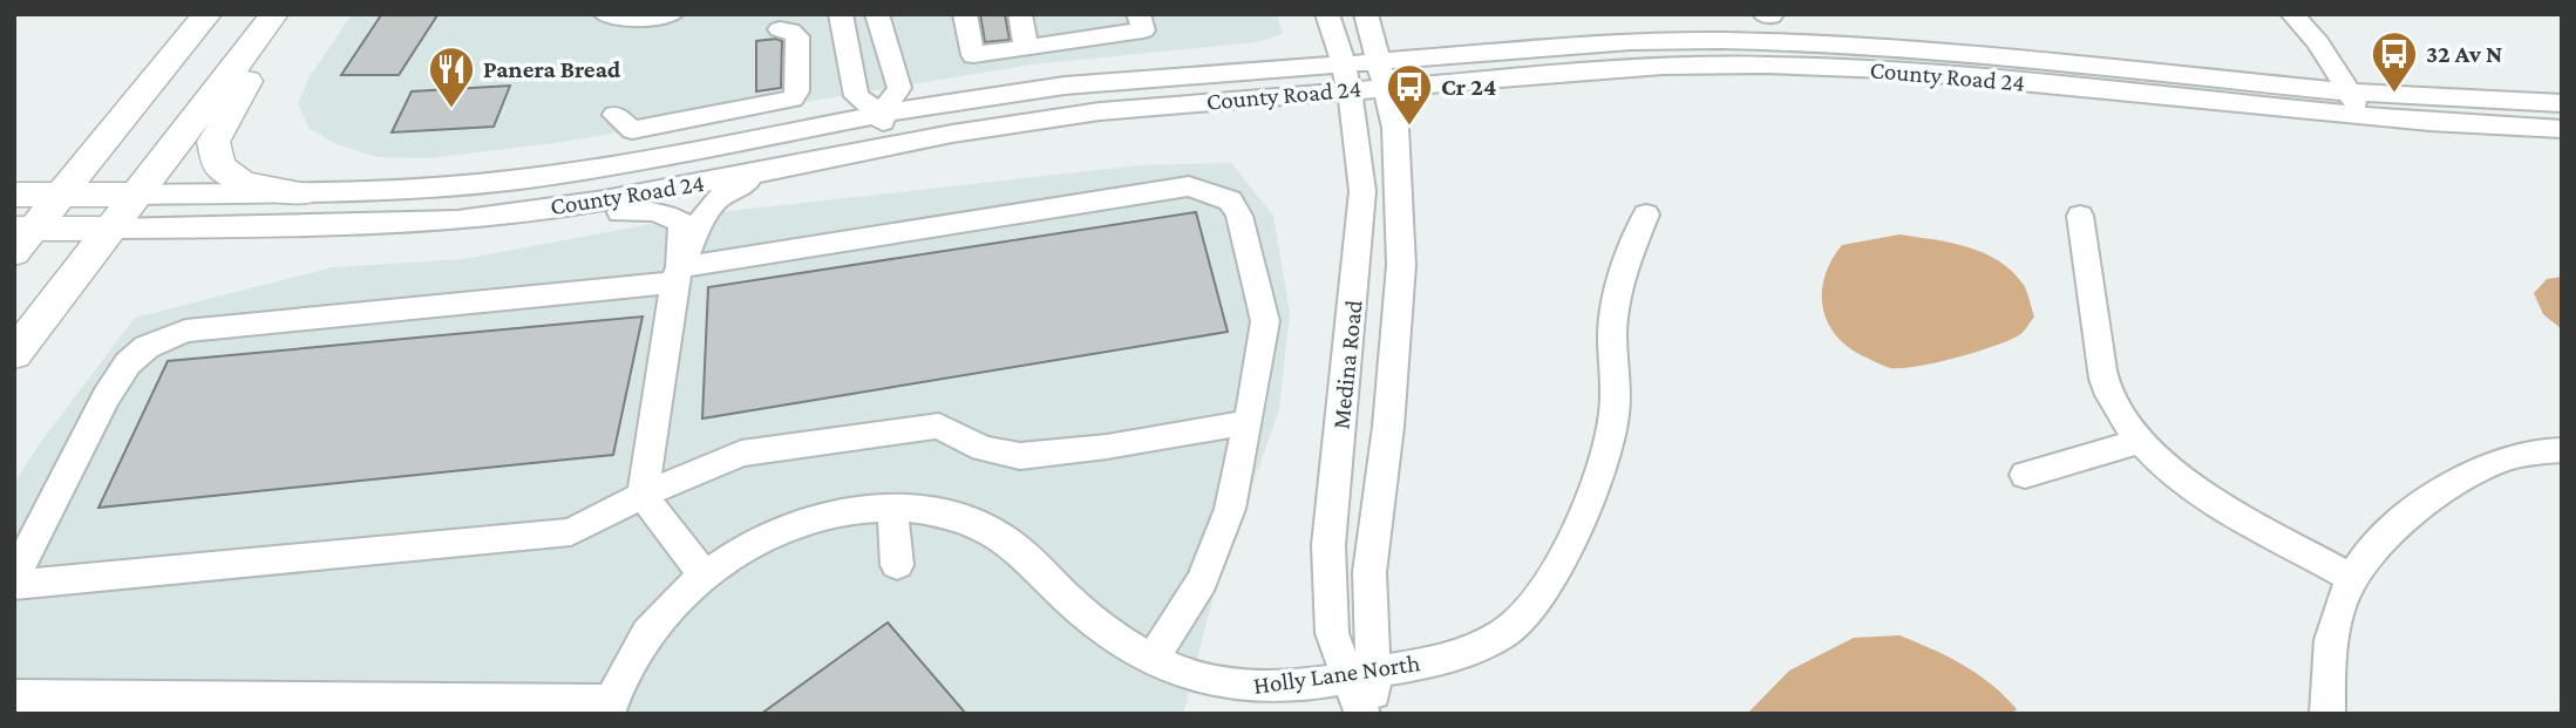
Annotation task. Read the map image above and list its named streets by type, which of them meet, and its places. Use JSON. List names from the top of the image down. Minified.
{"streets":{"street":["County Road 24","Medina Road","Holly Lane North"]},"crossings":[["County Road 24","Medina Road"],["Medina Road","Holly Lane North"]],"places":{"bus stop":["32 Av N","Cr 24"],"restaurant":["Panera Bread"]}}
